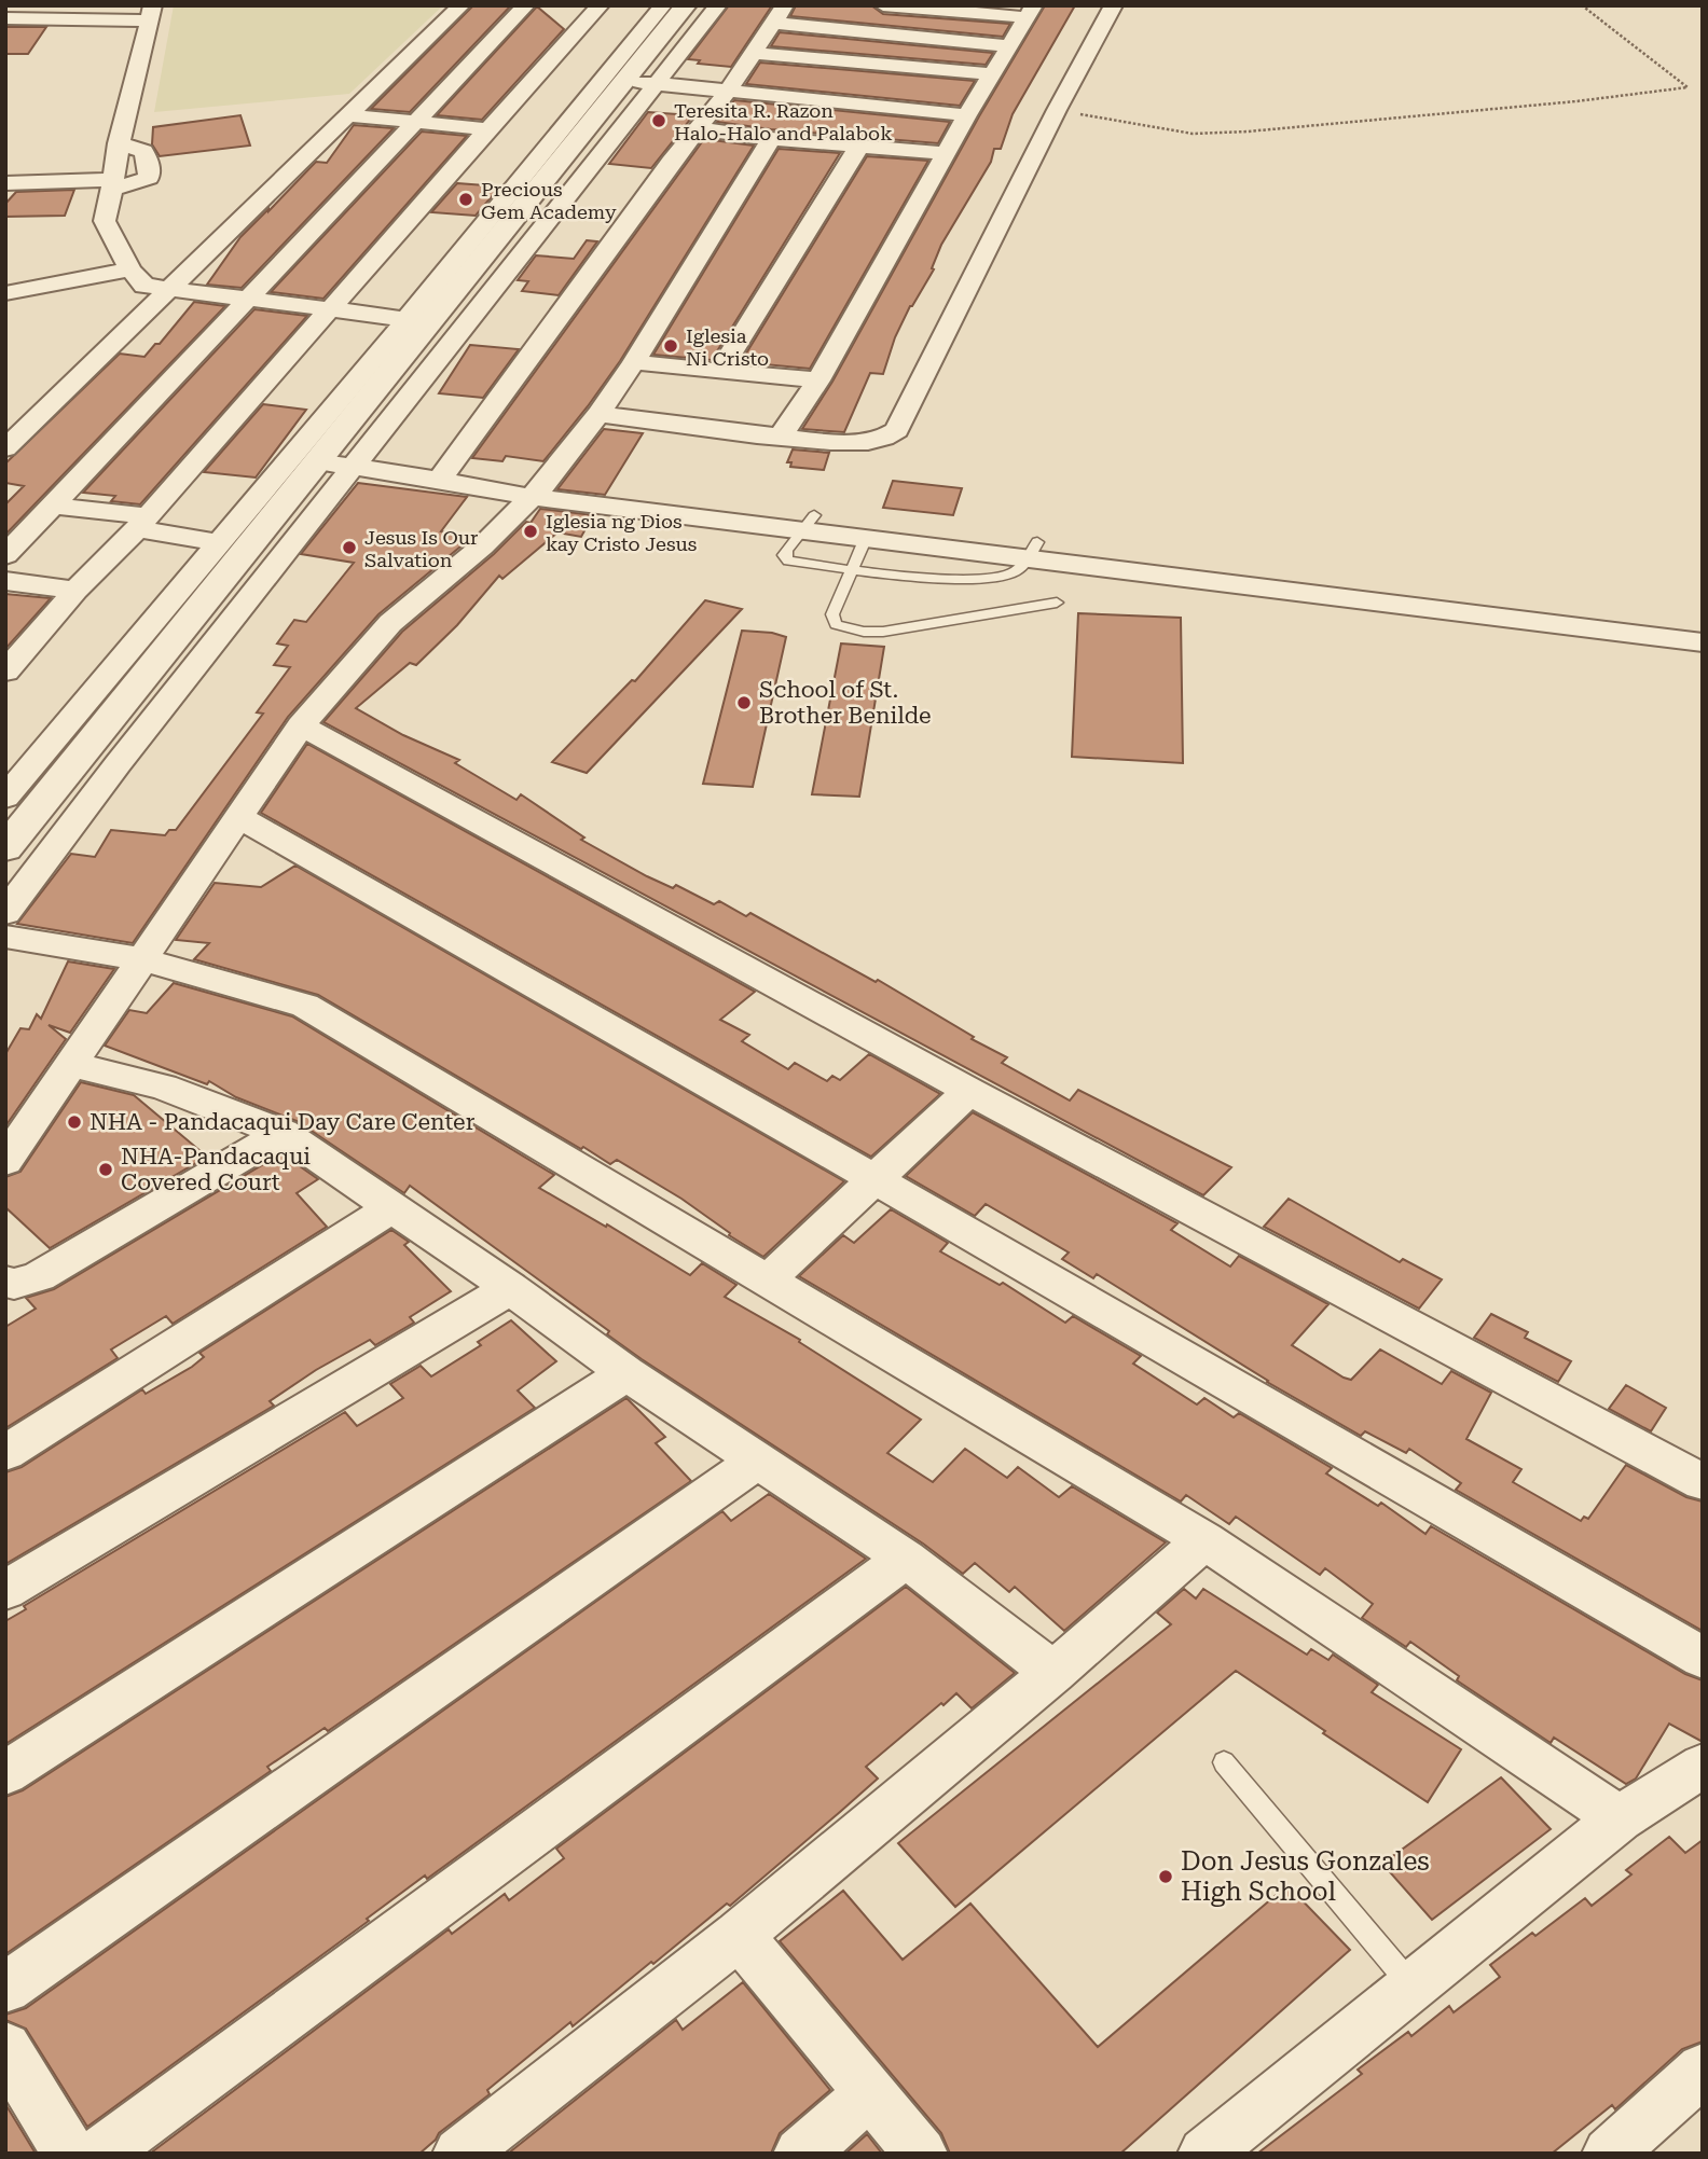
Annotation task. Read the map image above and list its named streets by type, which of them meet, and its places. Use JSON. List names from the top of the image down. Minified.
{"places":["Teresita R. Razon Halo-Halo and Palabok","Precious Gem Academy","Iglesia Ni Cristo","Iglesia ng Dios kay Cristo Jesus","Jesus Is Our Salvation","School of St. Brother Benilde","NHA - Pandacaqui Day Care Center","NHA-Pandacaqui Covered Court","Don Jesus Gonzales High School"]}
